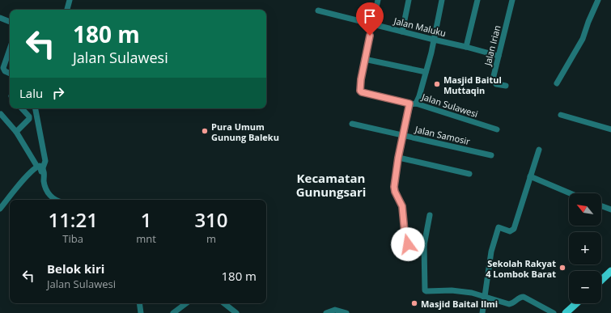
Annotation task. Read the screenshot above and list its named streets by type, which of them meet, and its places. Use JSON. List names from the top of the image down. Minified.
{"streets":{"street":["Jalan Maluku","Jalan Irian","Jalan Sulawesi","Jalan Samosir"]},"crossings":[["Jalan Maluku","Jalan Irian"]],"districts":["Kecamatan Gunungsari"],"places":["Masjid Baitul Muttaqin","Pura Umum Gunung Baleku","Sekolah Rakyat 4 Lombok Barat","Masjid Baital Ilmi"],"north":"top left","page":{"turn":["180 m","Jalan Sulawesi"],"then":"Lalu","map_buttons":["+","−"],"eta":["11:21","Tiba","1","mnt","310","m"],"list":[{"name":"Belok kiri","note":"Jalan Sulawesi","value":"180 m"}]}}
